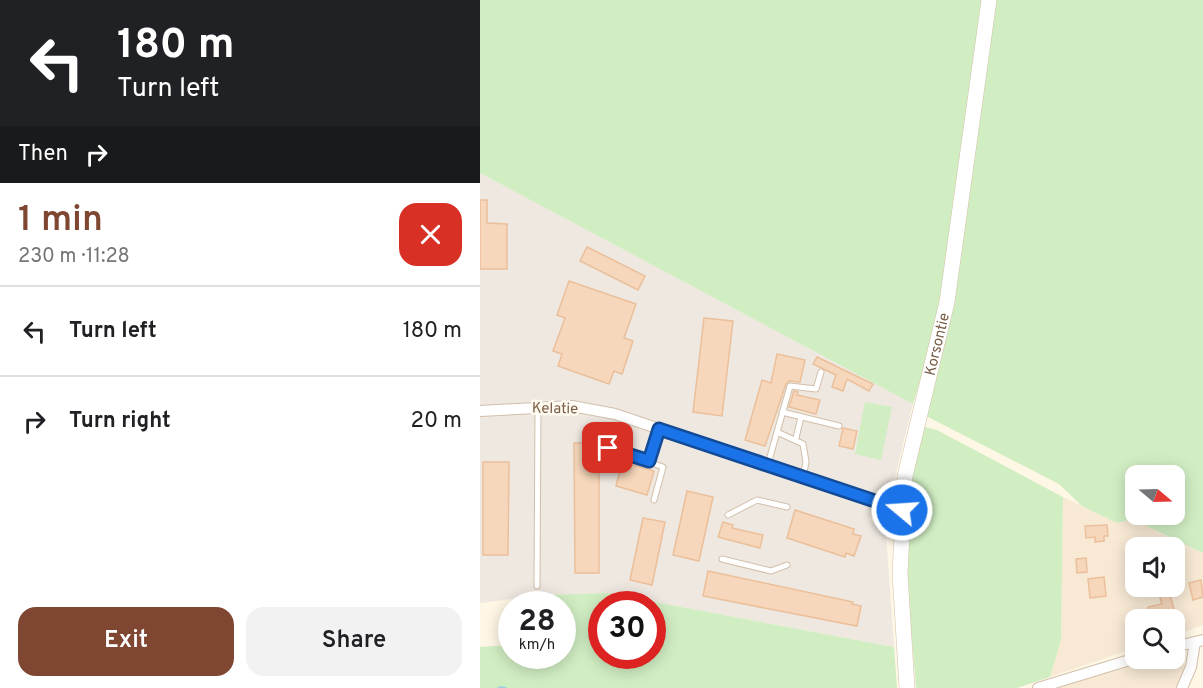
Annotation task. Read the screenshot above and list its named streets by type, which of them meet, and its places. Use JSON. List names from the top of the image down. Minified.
{"streets":{"main road":["Korsontie"],"street":["Kelatie"]},"crossings":[["Korsontie","Kelatie"]],"north":"right","page":{"turn":["180 m","Turn left"],"then":"Then","heading":["1 min","230 m · 11:28"],"list":[{"name":"Turn left","value":"180 m"},{"name":"Turn right","value":"20 m"}],"speed":"28 km/h","limit":"30","buttons":["Exit","Share"]}}
